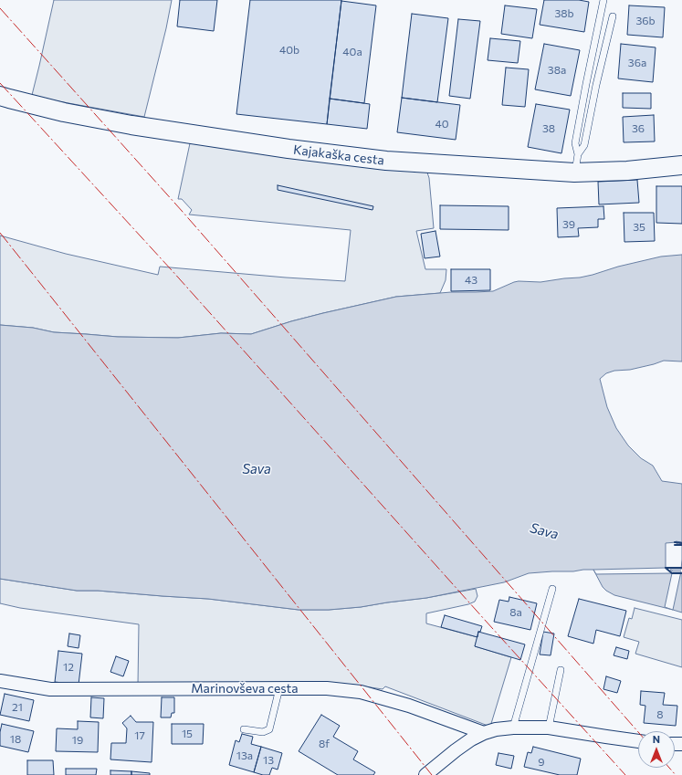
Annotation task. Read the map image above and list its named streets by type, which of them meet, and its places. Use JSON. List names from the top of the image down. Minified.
{"streets":{"street":["Kajakaška cesta","Marinovševa cesta"]},"water":["Sava"],"house_numbers":["38b","36b","40b","40a","36a","38a","40","38","36","39","35","43","8a","12","21","8","15","17","18","19","8f","13a","13","9"],"north":"top"}
